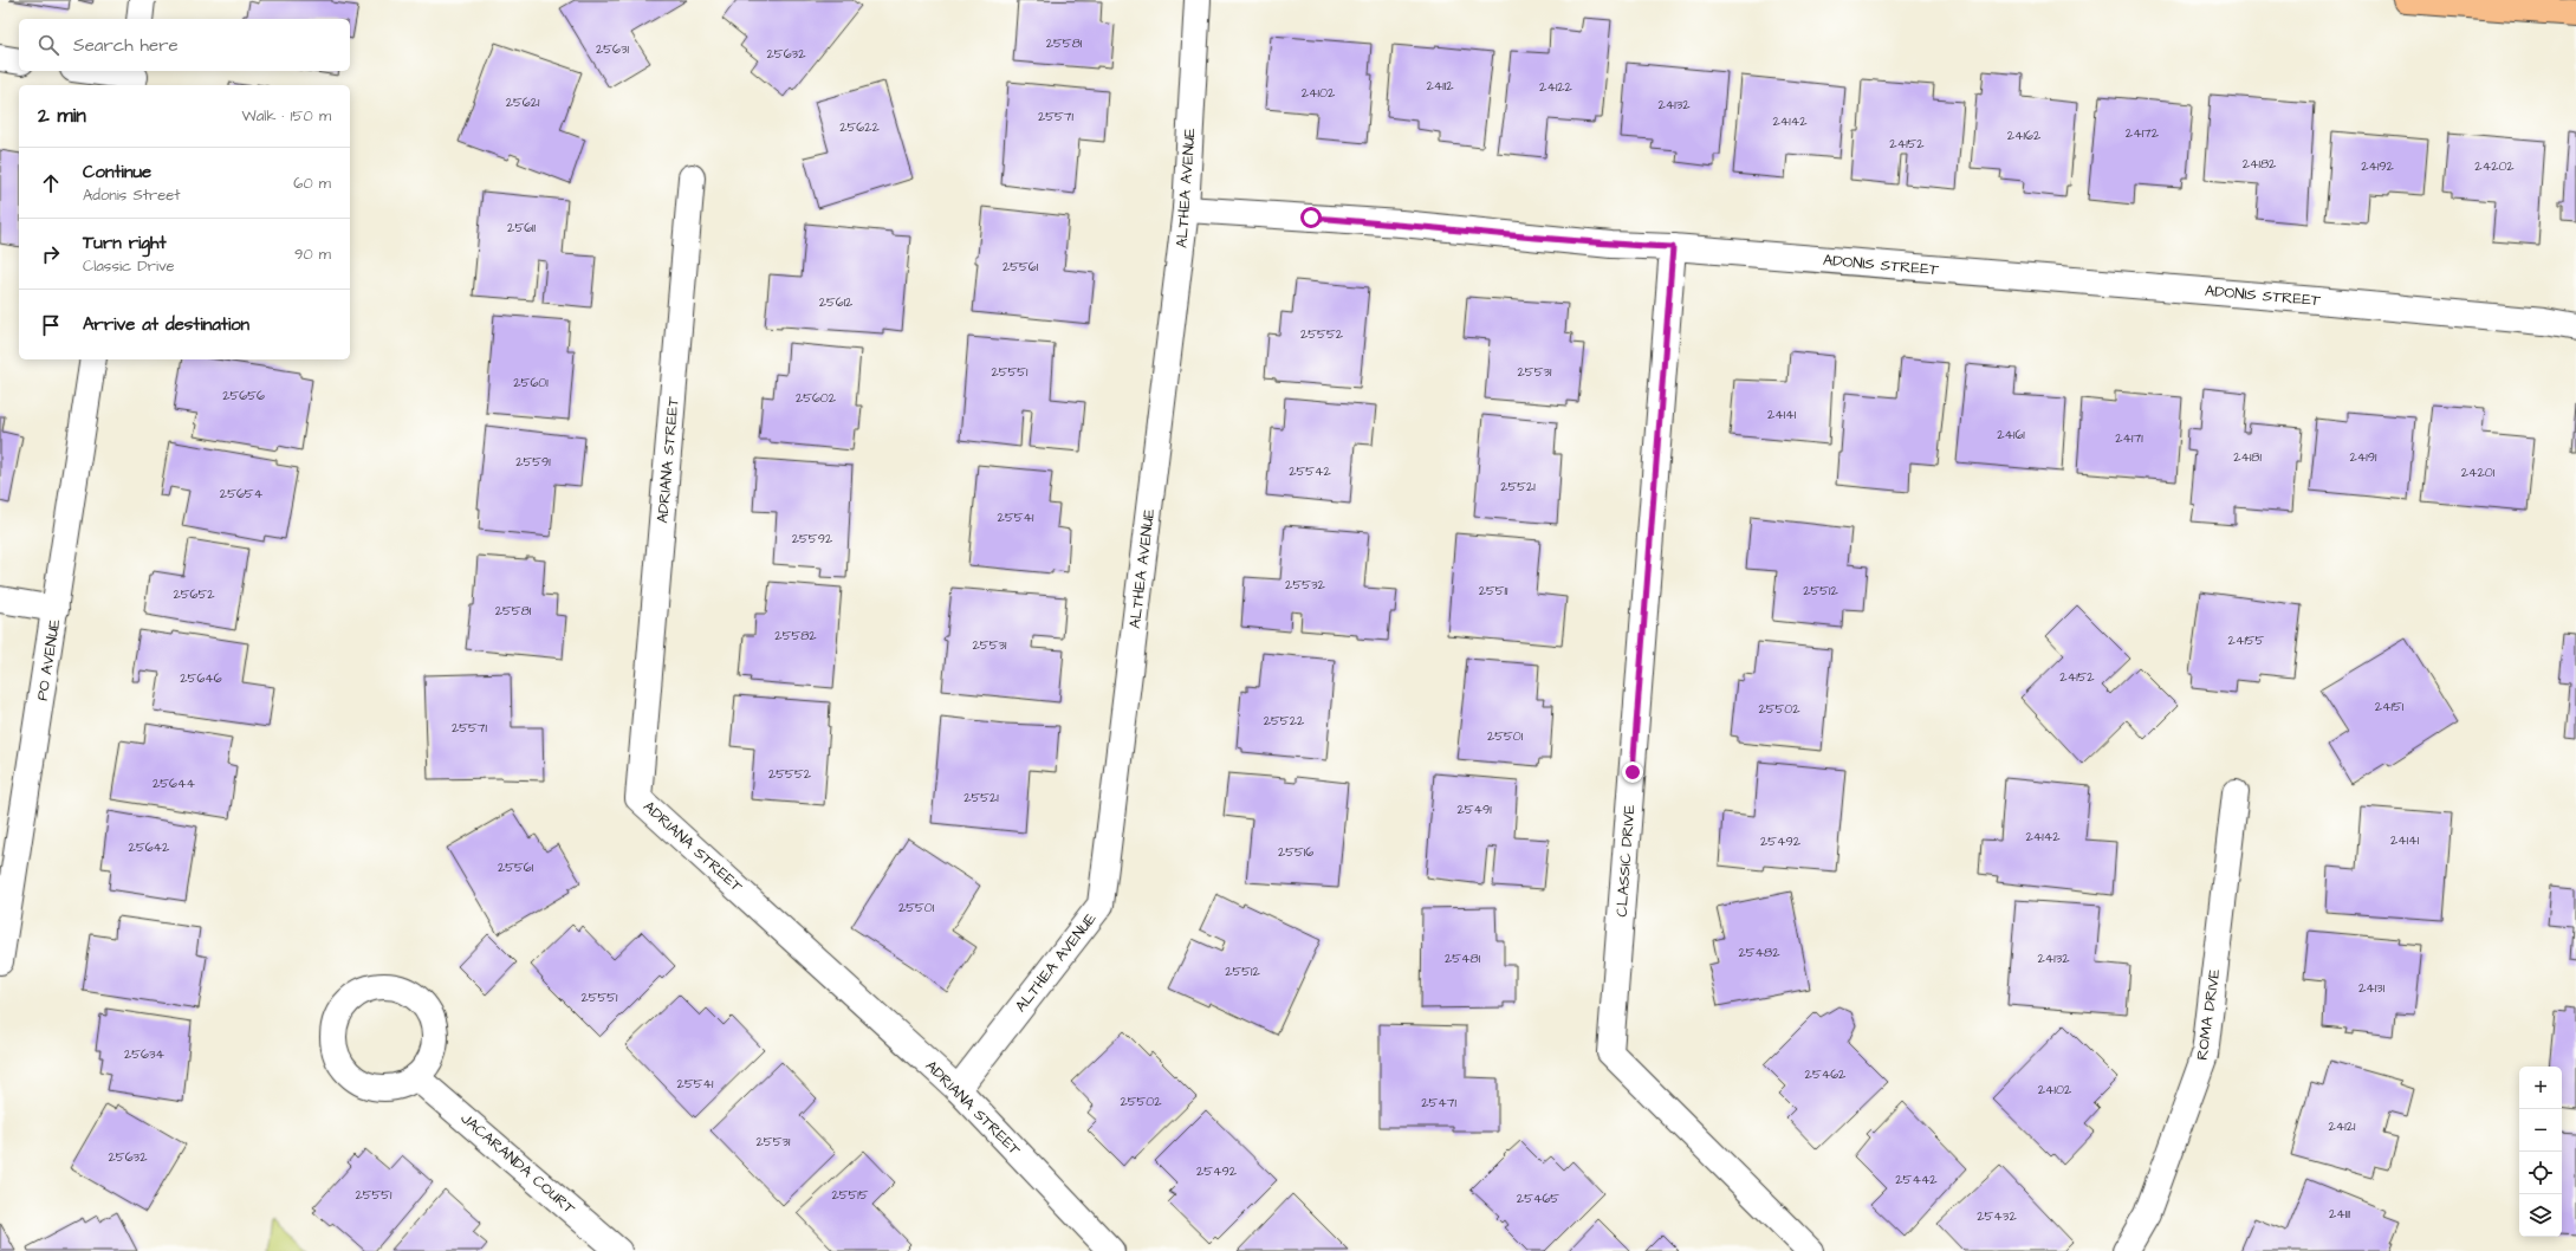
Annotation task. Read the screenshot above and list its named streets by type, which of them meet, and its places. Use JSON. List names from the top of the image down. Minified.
{"streets":{"street":["ALTHEA AVENUE","ADONIS STREET","ADRIANA STREET","PO AVENUE","CLASSIC DRIVE","ROMA DRIVE","JACARANDA COURT"]},"crossings":[["ALTHEA AVENUE","ADONIS STREET"],["ALTHEA AVENUE","ADRIANA STREET"],["ADONIS STREET","CLASSIC DRIVE"]],"house_numbers":["25581","25631","25632","24112","24122","24102","25621","24132","25571","24142","25622","24172","24162","24152","24182","24192","24202","25611","25561","25612","25552","25551","25531","25601","25656","25602","24141","24161","24171","24181","24191","25591","25542","24201","25521","25654","25541","25592","25532","25511","25512","25652","25581","25582","24155","25531","24152","25646","24151","25502","25522","25571","25501","25552","25644","25521","25491","24142","24141","25492","25642","25516","25561","25501","25482","25481","24132","25512","24131","25551","25634","25462","25541","24102","25502","25471","24121","25531","25632","25492","25442","25551","25515","25465","24111","25432"],"page":{"search":"Search here","heading":["2 min","Walk · 150 m"],"list":[["Continue","Adonis Street","60 m"],["Turn right","Classic Drive","90 m"],"Arrive at destination"],"map_buttons":["+","−"]}}
